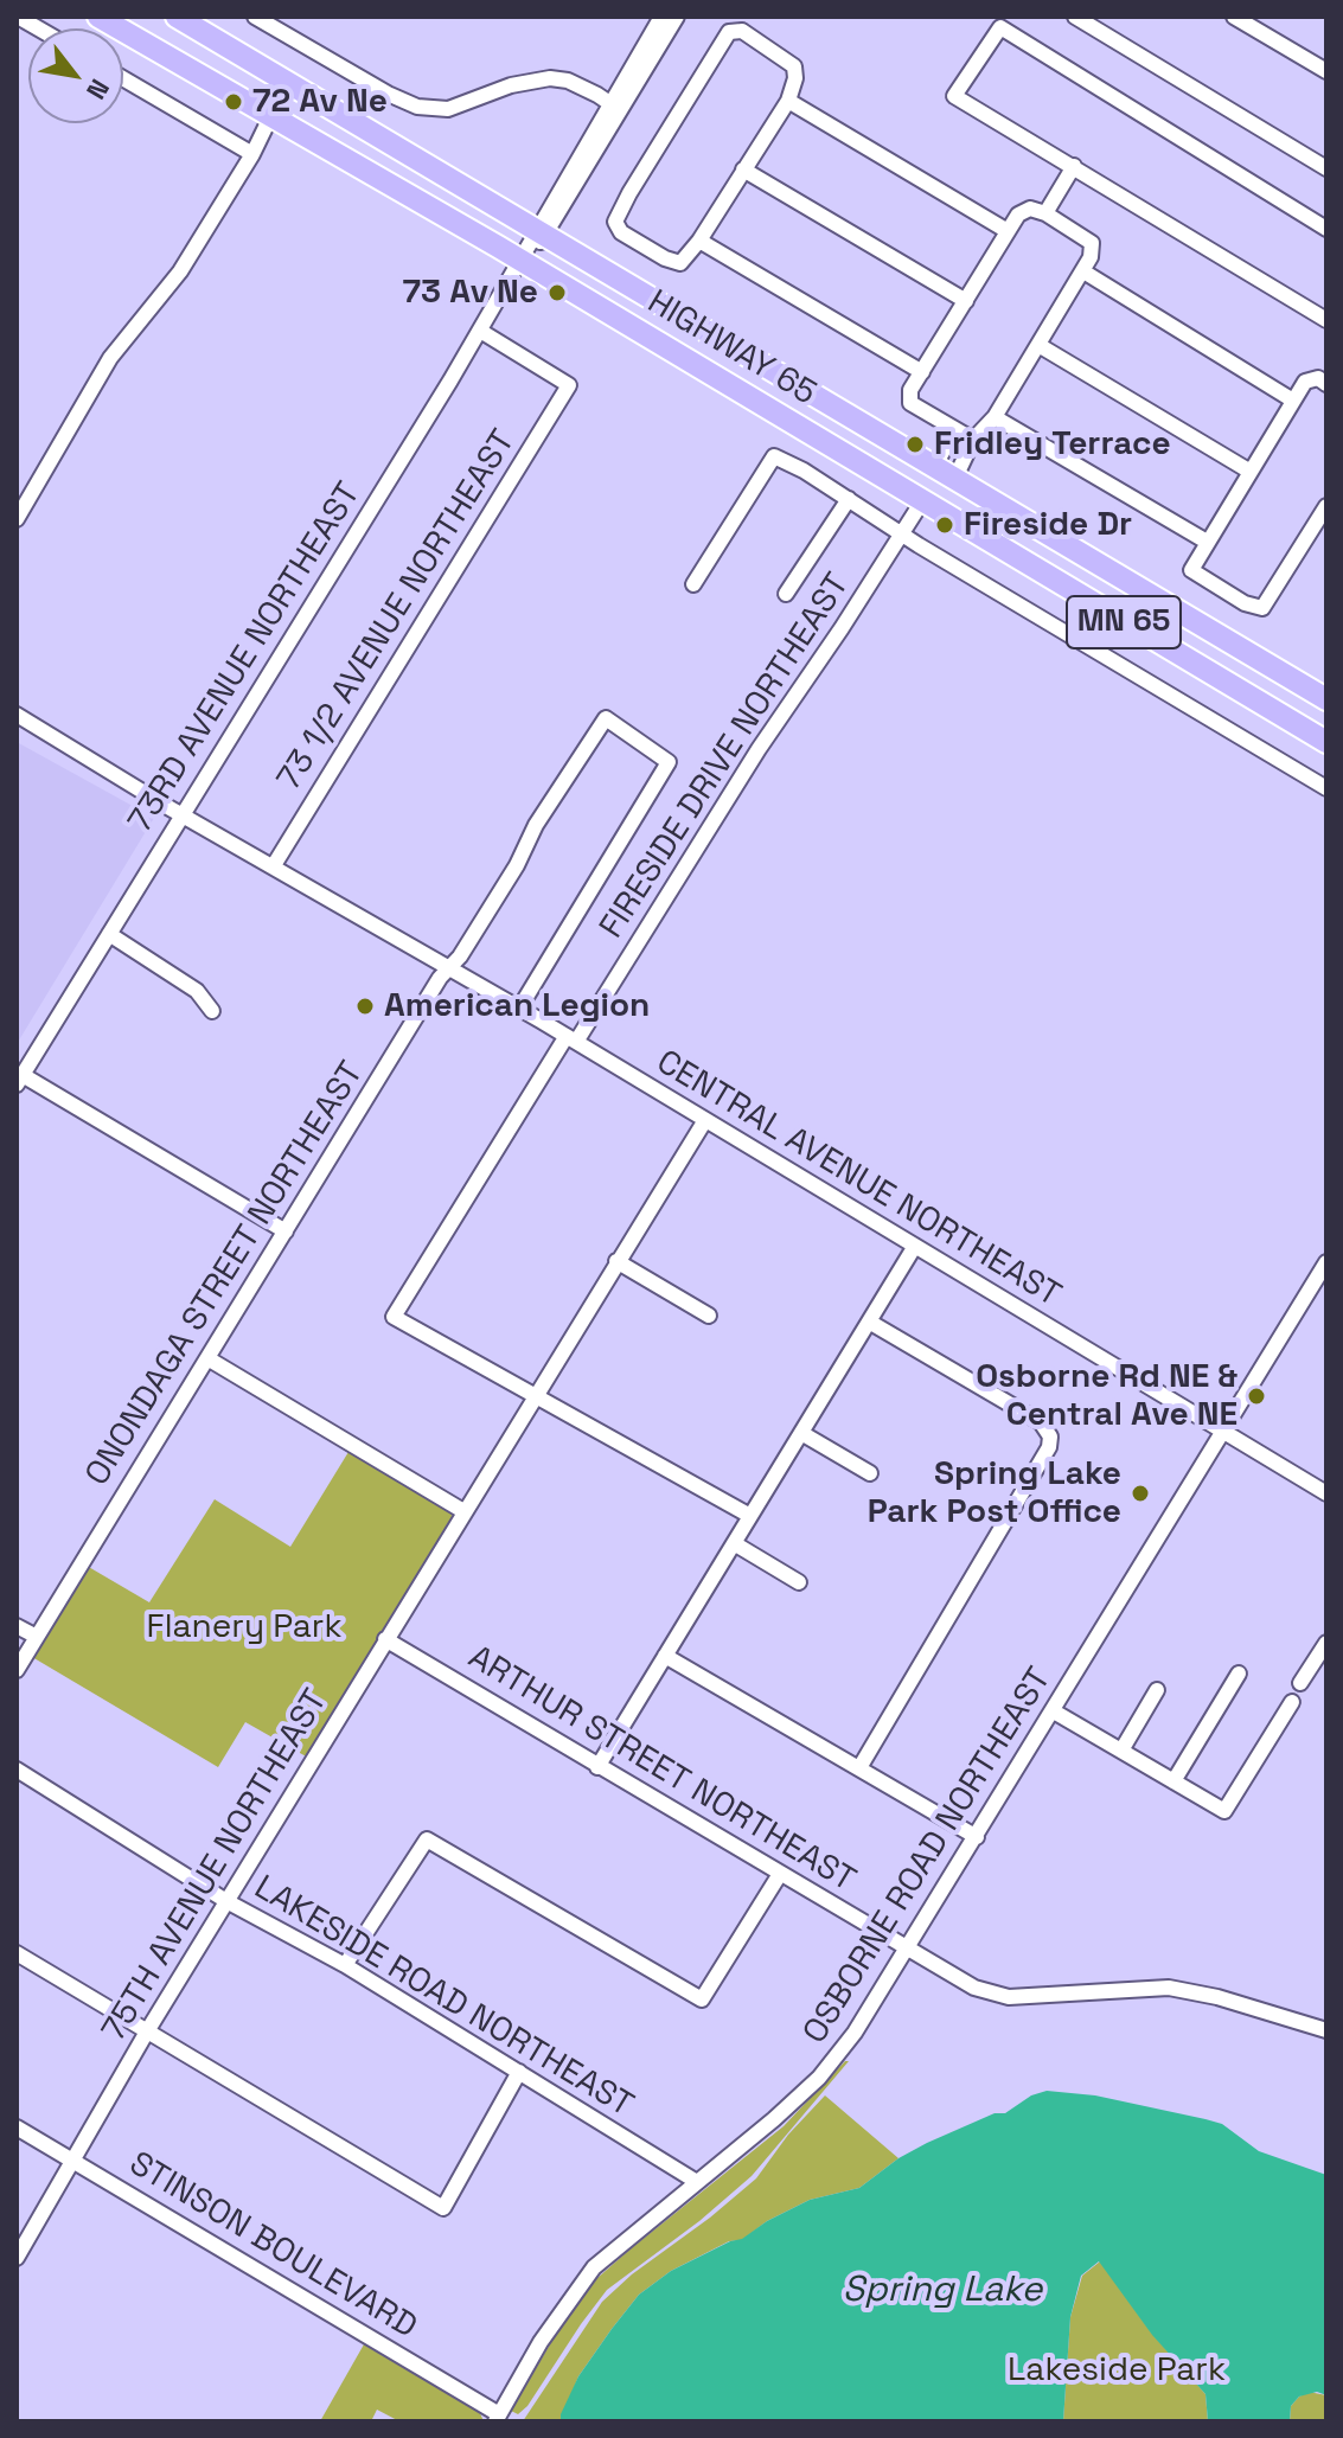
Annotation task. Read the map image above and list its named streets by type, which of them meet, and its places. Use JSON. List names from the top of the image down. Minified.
{"streets":{"highway":["HIGHWAY 65","MN 65"],"street":["73 1/2 AVENUE NORTHEAST","73RD AVENUE NORTHEAST","FIRESIDE DRIVE NORTHEAST","CENTRAL AVENUE NORTHEAST","ONONDAGA STREET NORTHEAST","ARTHUR STREET NORTHEAST","OSBORNE ROAD NORTHEAST","75TH AVENUE NORTHEAST","LAKESIDE ROAD NORTHEAST","STINSON BOULEVARD"]},"crossings":[["HIGHWAY 65","73RD AVENUE NORTHEAST"],["HIGHWAY 65","FIRESIDE DRIVE NORTHEAST"],["73 1/2 AVENUE NORTHEAST","73RD AVENUE NORTHEAST"],["73 1/2 AVENUE NORTHEAST","CENTRAL AVENUE NORTHEAST"],["73RD AVENUE NORTHEAST","CENTRAL AVENUE NORTHEAST"],["FIRESIDE DRIVE NORTHEAST","CENTRAL AVENUE NORTHEAST"],["FIRESIDE DRIVE NORTHEAST","75TH AVENUE NORTHEAST"],["CENTRAL AVENUE NORTHEAST","ONONDAGA STREET NORTHEAST"],["CENTRAL AVENUE NORTHEAST","OSBORNE ROAD NORTHEAST"],["CENTRAL AVENUE NORTHEAST","75TH AVENUE NORTHEAST"],["ARTHUR STREET NORTHEAST","OSBORNE ROAD NORTHEAST"],["ARTHUR STREET NORTHEAST","75TH AVENUE NORTHEAST"],["OSBORNE ROAD NORTHEAST","LAKESIDE ROAD NORTHEAST"],["OSBORNE ROAD NORTHEAST","STINSON BOULEVARD"],["75TH AVENUE NORTHEAST","LAKESIDE ROAD NORTHEAST"],["75TH AVENUE NORTHEAST","STINSON BOULEVARD"]],"water":["Spring Lake"],"parks":["Flanery Park","Lakeside Park"],"places":["72 Av Ne","73 Av Ne","Fridley Terrace","Fireside Dr","American Legion","Osborne Rd NE & Central Ave NE","Spring Lake Park Post Office"],"north":"bottom right"}
